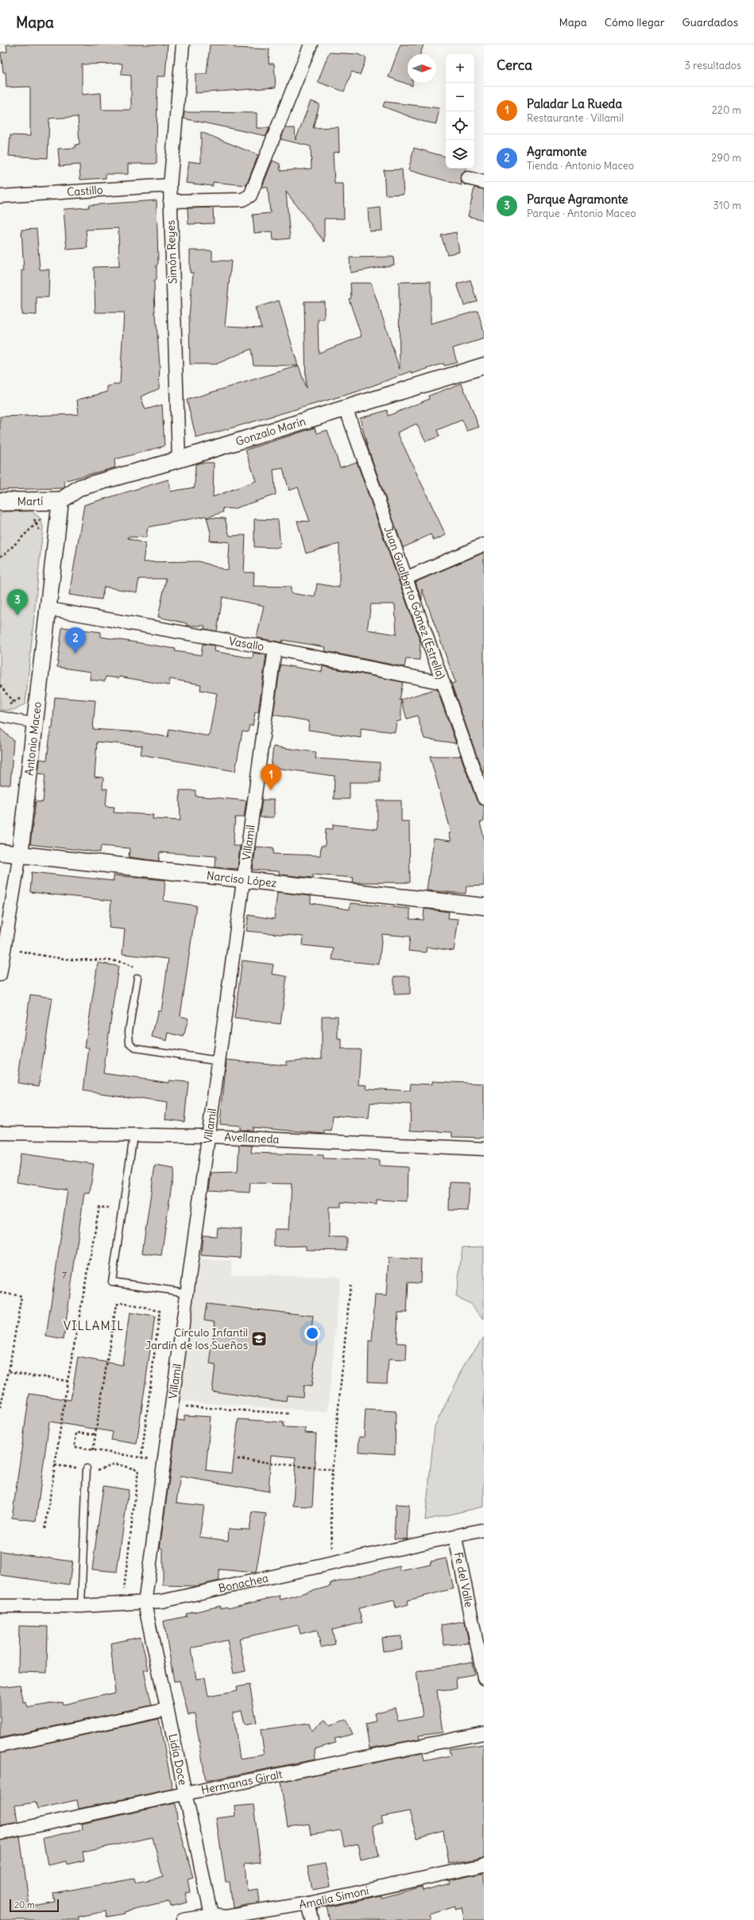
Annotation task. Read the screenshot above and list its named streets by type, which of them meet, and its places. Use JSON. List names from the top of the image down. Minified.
{"streets":{"main road":["Martí"],"street":["Castillo","Simón Reyes","Gonzalo Marín","Juan Gualberto Gómez (Estrella)","Vasallo","Antonio Maceo","Villamil","Narciso López","Avellaneda","Fe del Valle","Bonachea","Lidia Doce","Hermanas Giralt","Amalia Simoni"]},"crossings":[["Castillo","Simón Reyes"],["Simón Reyes","Gonzalo Marín"],["Gonzalo Marín","Martí"],["Gonzalo Marín","Juan Gualberto Gómez (Estrella)"],["Gonzalo Marín","Antonio Maceo"],["Martí","Antonio Maceo"],["Juan Gualberto Gómez (Estrella)","Vasallo"],["Vasallo","Antonio Maceo"],["Vasallo","Villamil"],["Antonio Maceo","Narciso López"],["Villamil","Narciso López"],["Villamil","Avellaneda"],["Villamil","Bonachea"],["Villamil","Lidia Doce"],["Fe del Valle","Bonachea"],["Bonachea","Lidia Doce"],["Lidia Doce","Hermanas Giralt"],["Lidia Doce","Amalia Simoni"]],"districts":["VILLAMIL"],"places":{"school or university":["Círculo Infantil Jardín de los Sueños"]},"house_numbers":["7"],"scale_bar":"20 m","north":"right","page":{"header":"Mapa","nav":["Mapa","Cómo llegar","Guardados"],"heading":["Cerca","3 resultados"],"map_buttons":["+","−"],"list":[{"mark":"1","name":"Paladar La Rueda","note":"Restaurante · Villamil","value":"220 m"},{"mark":"2","name":"Agramonte","note":"Tienda · Antonio Maceo","value":"290 m"},{"mark":"3","name":"Parque Agramonte","note":"Parque · Antonio Maceo","value":"310 m"}],"pins":["3","2","1"],"scale":"20 m"}}
